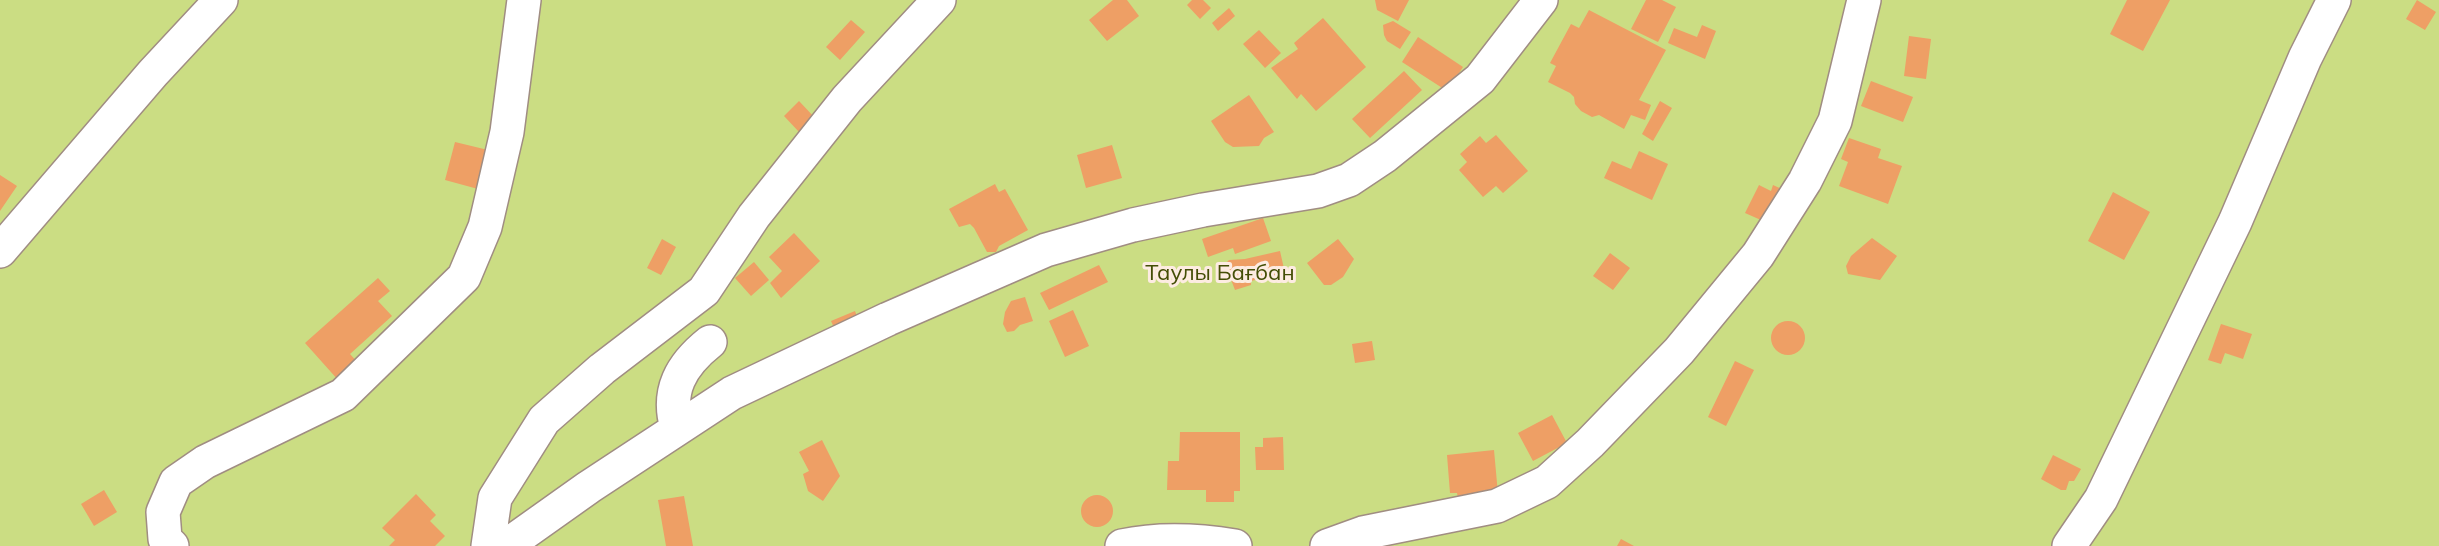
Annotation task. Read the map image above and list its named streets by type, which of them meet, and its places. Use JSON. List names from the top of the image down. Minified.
{"parks":["Таулы Бағбан"]}
